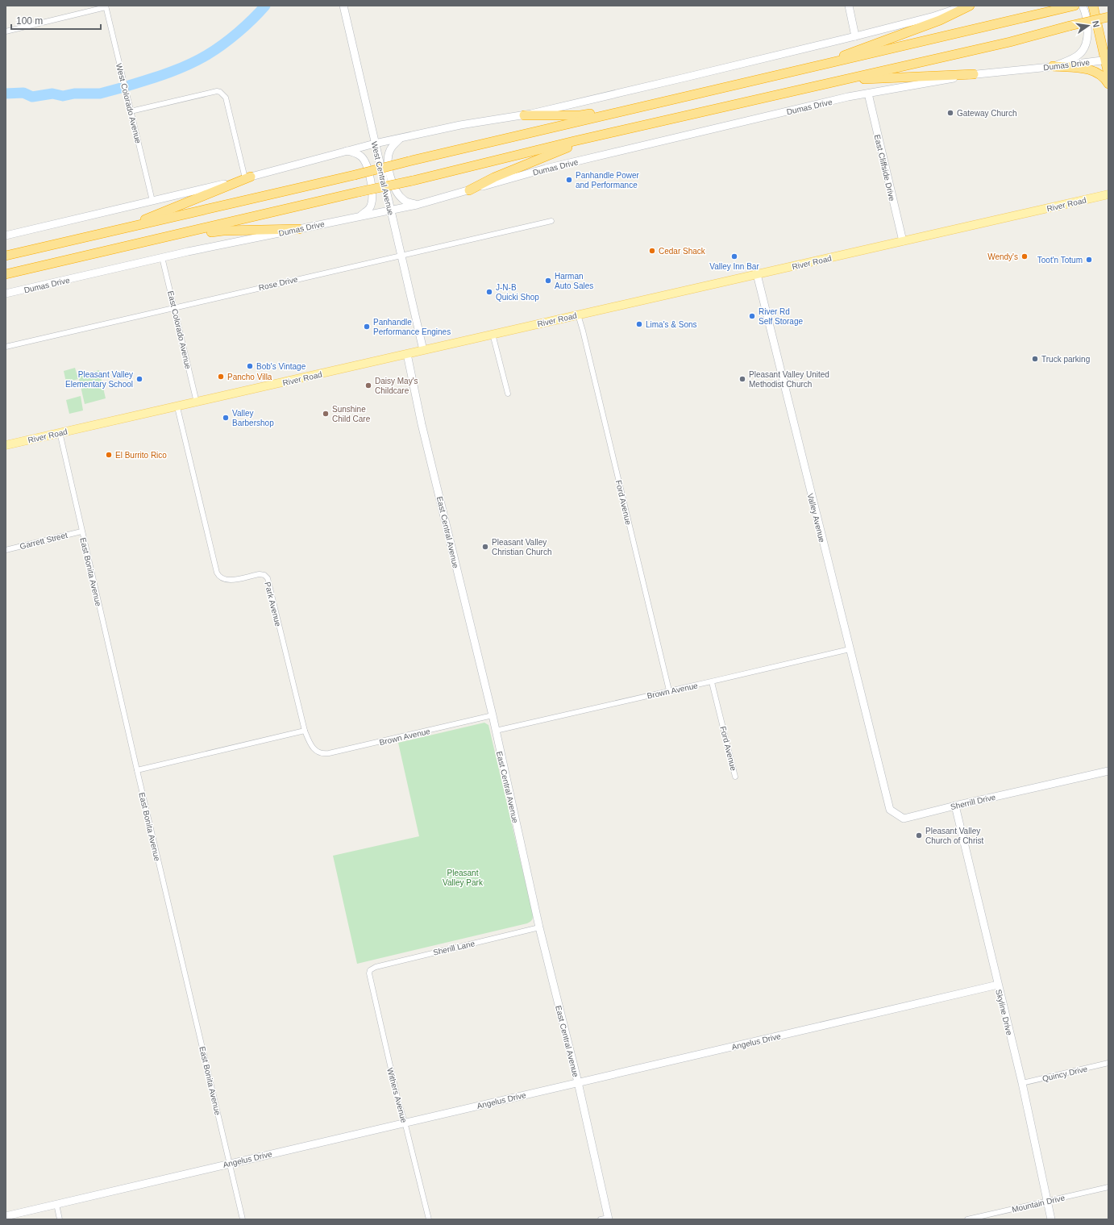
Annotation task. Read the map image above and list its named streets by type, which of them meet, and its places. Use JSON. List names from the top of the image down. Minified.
{"streets":{"main road":["River Road"],"street":["Dumas Drive","West Colorado Avenue","East Cliffside Drive","West Central Avenue","Rose Drive","East Colorado Avenue","Ford Avenue","Valley Avenue","East Central Avenue","Garrett Street","East Bonita Avenue","Park Avenue","Brown Avenue","Sherrill Drive","Sherill Lane","Skyline Drive","Angelus Drive","Quincy Drive","Withers Avenue","Mountain Drive"]},"crossings":[["Dumas Drive","East Cliffside Drive"],["Dumas Drive","West Central Avenue"],["Dumas Drive","East Colorado Avenue"],["East Cliffside Drive","River Road"],["West Central Avenue","River Road"],["West Central Avenue","Rose Drive"],["River Road","East Colorado Avenue"],["River Road","Ford Avenue"],["River Road","Valley Avenue"],["River Road","East Central Avenue"],["River Road","East Bonita Avenue"],["River Road","Park Avenue"],["Rose Drive","East Colorado Avenue"],["Ford Avenue","Brown Avenue"],["Valley Avenue","Brown Avenue"],["Valley Avenue","Sherrill Drive"],["East Central Avenue","Brown Avenue"],["East Central Avenue","Sherill Lane"],["East Central Avenue","Angelus Drive"],["Garrett Street","East Bonita Avenue"],["East Bonita Avenue","Angelus Drive"],["Park Avenue","Brown Avenue"],["Sherrill Drive","Skyline Drive"],["Sherill Lane","Withers Avenue"],["Skyline Drive","Angelus Drive"],["Skyline Drive","Quincy Drive"],["Skyline Drive","Mountain Drive"],["Angelus Drive","Withers Avenue"]],"parks":["Pleasant Valley Park"],"places":["Gateway Church","Panhandle Power and Performance","Cedar Shack","Valley Inn Bar","Wendy's","Toot'n Totum","Harman Auto Sales","J-N-B Quicki Shop","River Rd Self Storage","Lima's & Sons","Panhandle Performance Engines","Truck parking","Bob's Vintage","Pancho Villa","Pleasant Valley Elementary School","Pleasant Valley United Methodist Church","Daisy May's Childcare","Sunshine Child Care","Valley Barbershop","El Burrito Rico","Pleasant Valley Christian Church","Pleasant Valley Church of Christ"],"scale_bar":"100 m","north":"right"}
